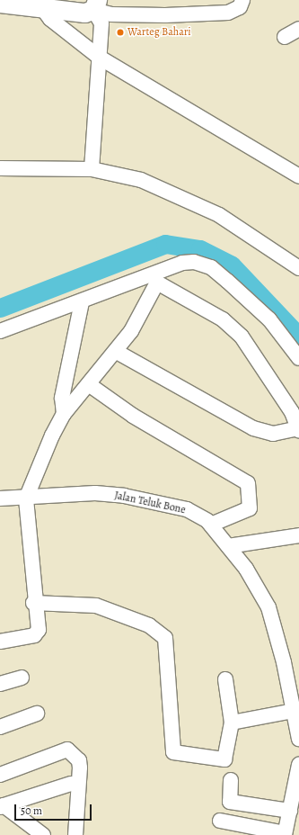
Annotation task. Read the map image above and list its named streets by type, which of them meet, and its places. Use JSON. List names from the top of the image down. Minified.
{"streets":{"street":["Jalan Teluk Bone"]},"places":["Warteg Bahari"],"scale_bar":"50 m"}
